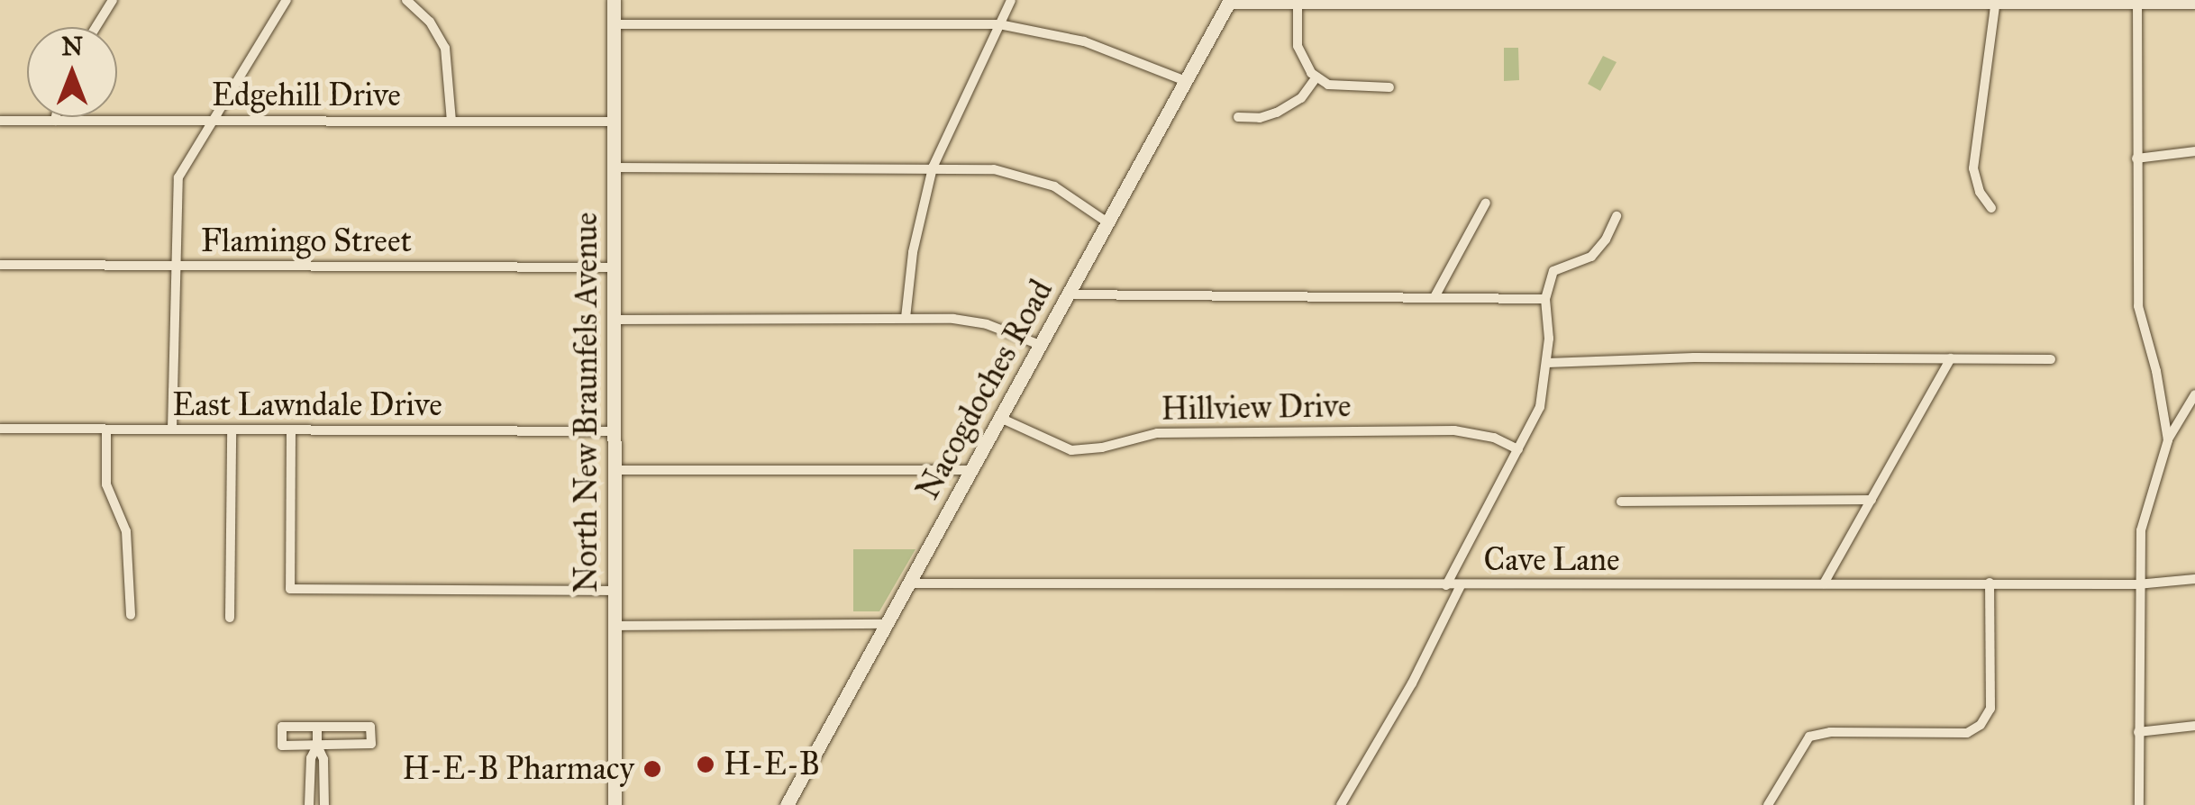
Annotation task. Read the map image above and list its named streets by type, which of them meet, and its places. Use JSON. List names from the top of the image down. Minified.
{"streets":{"main road":["Nacogdoches Road","North New Braunfels Avenue"],"street":["Edgehill Drive","Flamingo Street","East Lawndale Drive","Hillview Drive","Cave Lane"]},"crossings":[["Edgehill Drive","North New Braunfels Avenue"],["Flamingo Street","North New Braunfels Avenue"],["Nacogdoches Road","Hillview Drive"],["Nacogdoches Road","Cave Lane"],["North New Braunfels Avenue","East Lawndale Drive"]],"places":["H-E-B","H-E-B Pharmacy"],"north":"top"}
